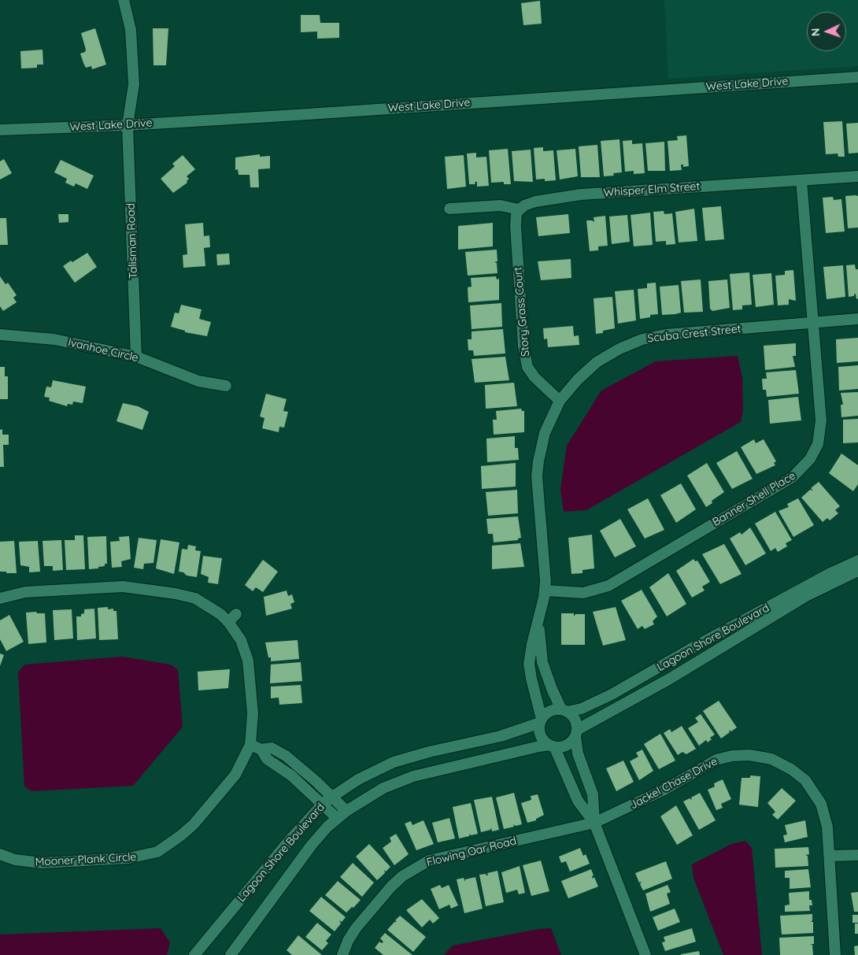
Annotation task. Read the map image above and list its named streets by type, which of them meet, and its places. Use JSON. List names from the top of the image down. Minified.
{"streets":{"street":["West Lake Drive","Whisper Elm Street","Talisman Road","Story Grass Court","Scuba Crest Street","Ivanhoe Circle","Banner Shell Place","Lagoon Shore Boulevard","Jackel Chase Drive","Flowing Oar Road","Mooner Plank Circle"]},"crossings":[["West Lake Drive","Talisman Road"],["Whisper Elm Street","Story Grass Court"],["Whisper Elm Street","Banner Shell Place"],["Talisman Road","Ivanhoe Circle"],["Story Grass Court","Scuba Crest Street"],["Scuba Crest Street","Banner Shell Place"],["Scuba Crest Street","Lagoon Shore Boulevard"],["Jackel Chase Drive","Flowing Oar Road"]],"north":"left"}
